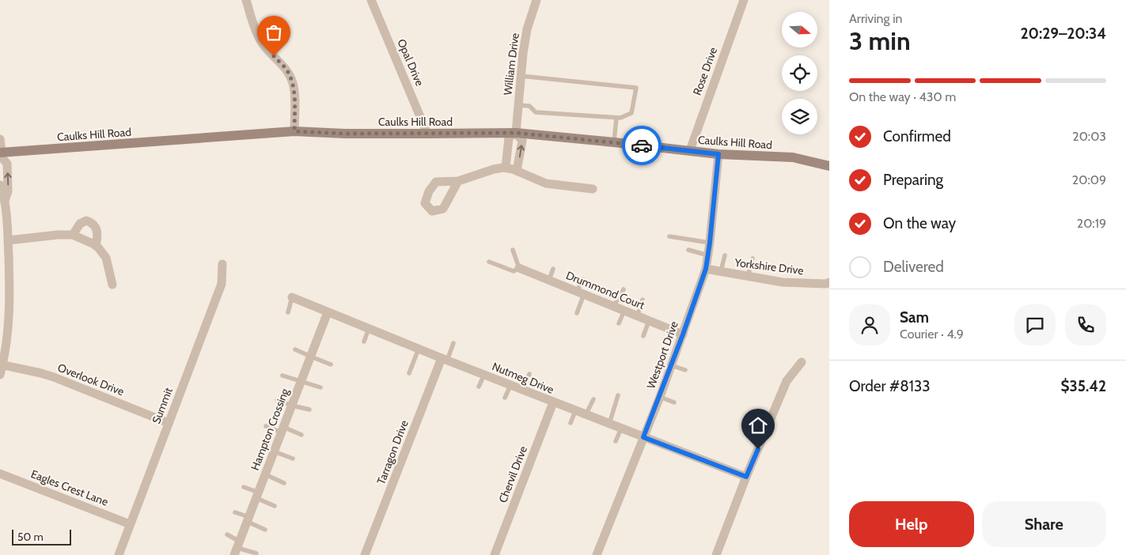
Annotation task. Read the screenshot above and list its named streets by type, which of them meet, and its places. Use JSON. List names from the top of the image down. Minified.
{"streets":{"main road":["Caulks Hill Road"],"street":["Opal Drive","William Drive","Rose Drive","Yorkshire Drive","Drummond Court","Westport Drive","Nutmeg Drive","Overlook Drive","Summit","Hampton Crossing","Tarragon Drive","Chervil Drive","Eagles Crest Lane"]},"crossings":[["Opal Drive","Caulks Hill Road"],["William Drive","Caulks Hill Road"],["Rose Drive","Caulks Hill Road"],["Caulks Hill Road","Westport Drive"],["Yorkshire Drive","Westport Drive"],["Drummond Court","Westport Drive"],["Westport Drive","Nutmeg Drive"],["Nutmeg Drive","Hampton Crossing"],["Nutmeg Drive","Tarragon Drive"],["Nutmeg Drive","Chervil Drive"],["Overlook Drive","Summit"],["Summit","Eagles Crest Lane"]],"scale_bar":"50 m","north":"right","page":{"heading":["3 min","Arriving in","20:29–20:34"],"panel":["Sam","Courier · 4.9","Order #8133","$35.42"],"bar":"On the way · 430 m","list":[["Confirmed","20:03"],["Preparing","20:09"],["On the way","20:19"],"Delivered"],"buttons":["Help","Share"],"scale":"50 m"}}
